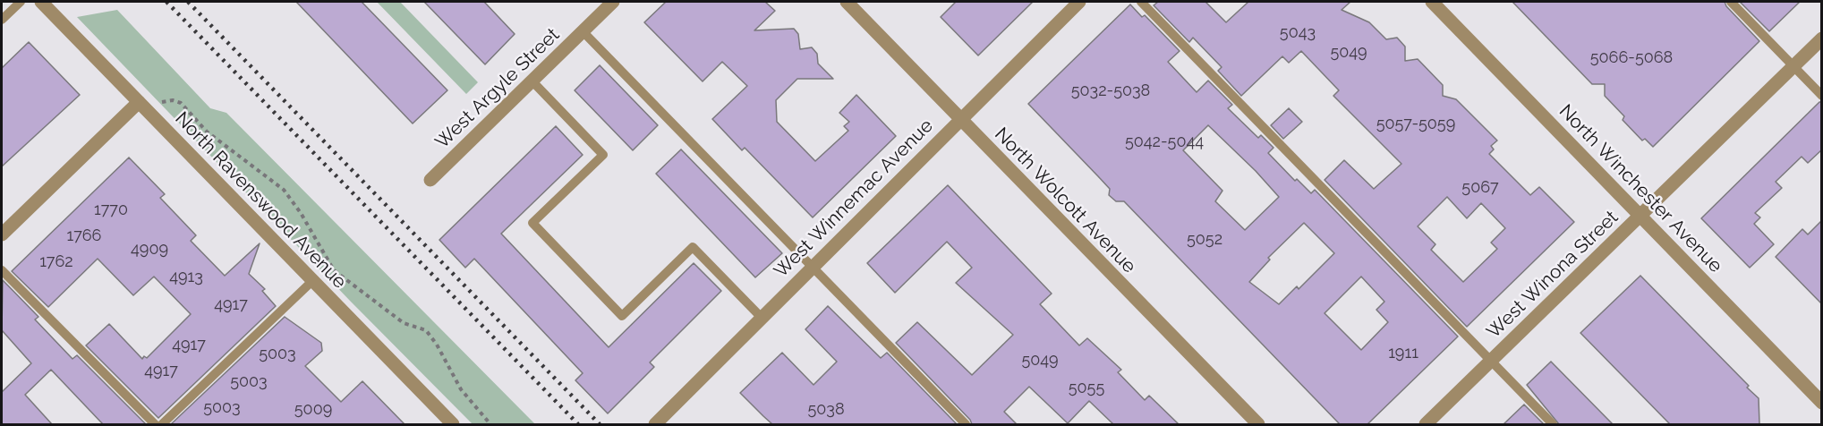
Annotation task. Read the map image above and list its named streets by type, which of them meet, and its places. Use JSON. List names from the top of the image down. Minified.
{"streets":{"street":["West Argyle Street","North Winchester Avenue","West Winnemac Avenue","North Ravenswood Avenue","North Wolcott Avenue","West Winona Street"]},"crossings":[["North Winchester Avenue","West Winona Street"],["West Winnemac Avenue","North Wolcott Avenue"]],"house_numbers":["5043","5049","5066-5068","5032-5038","5057-5059","5042-5044","5067","1770","1766","5052","4909","1762","4913","4917","4917","1911","5003","5049","4917","5003","5055","5003","5009","5038"]}
